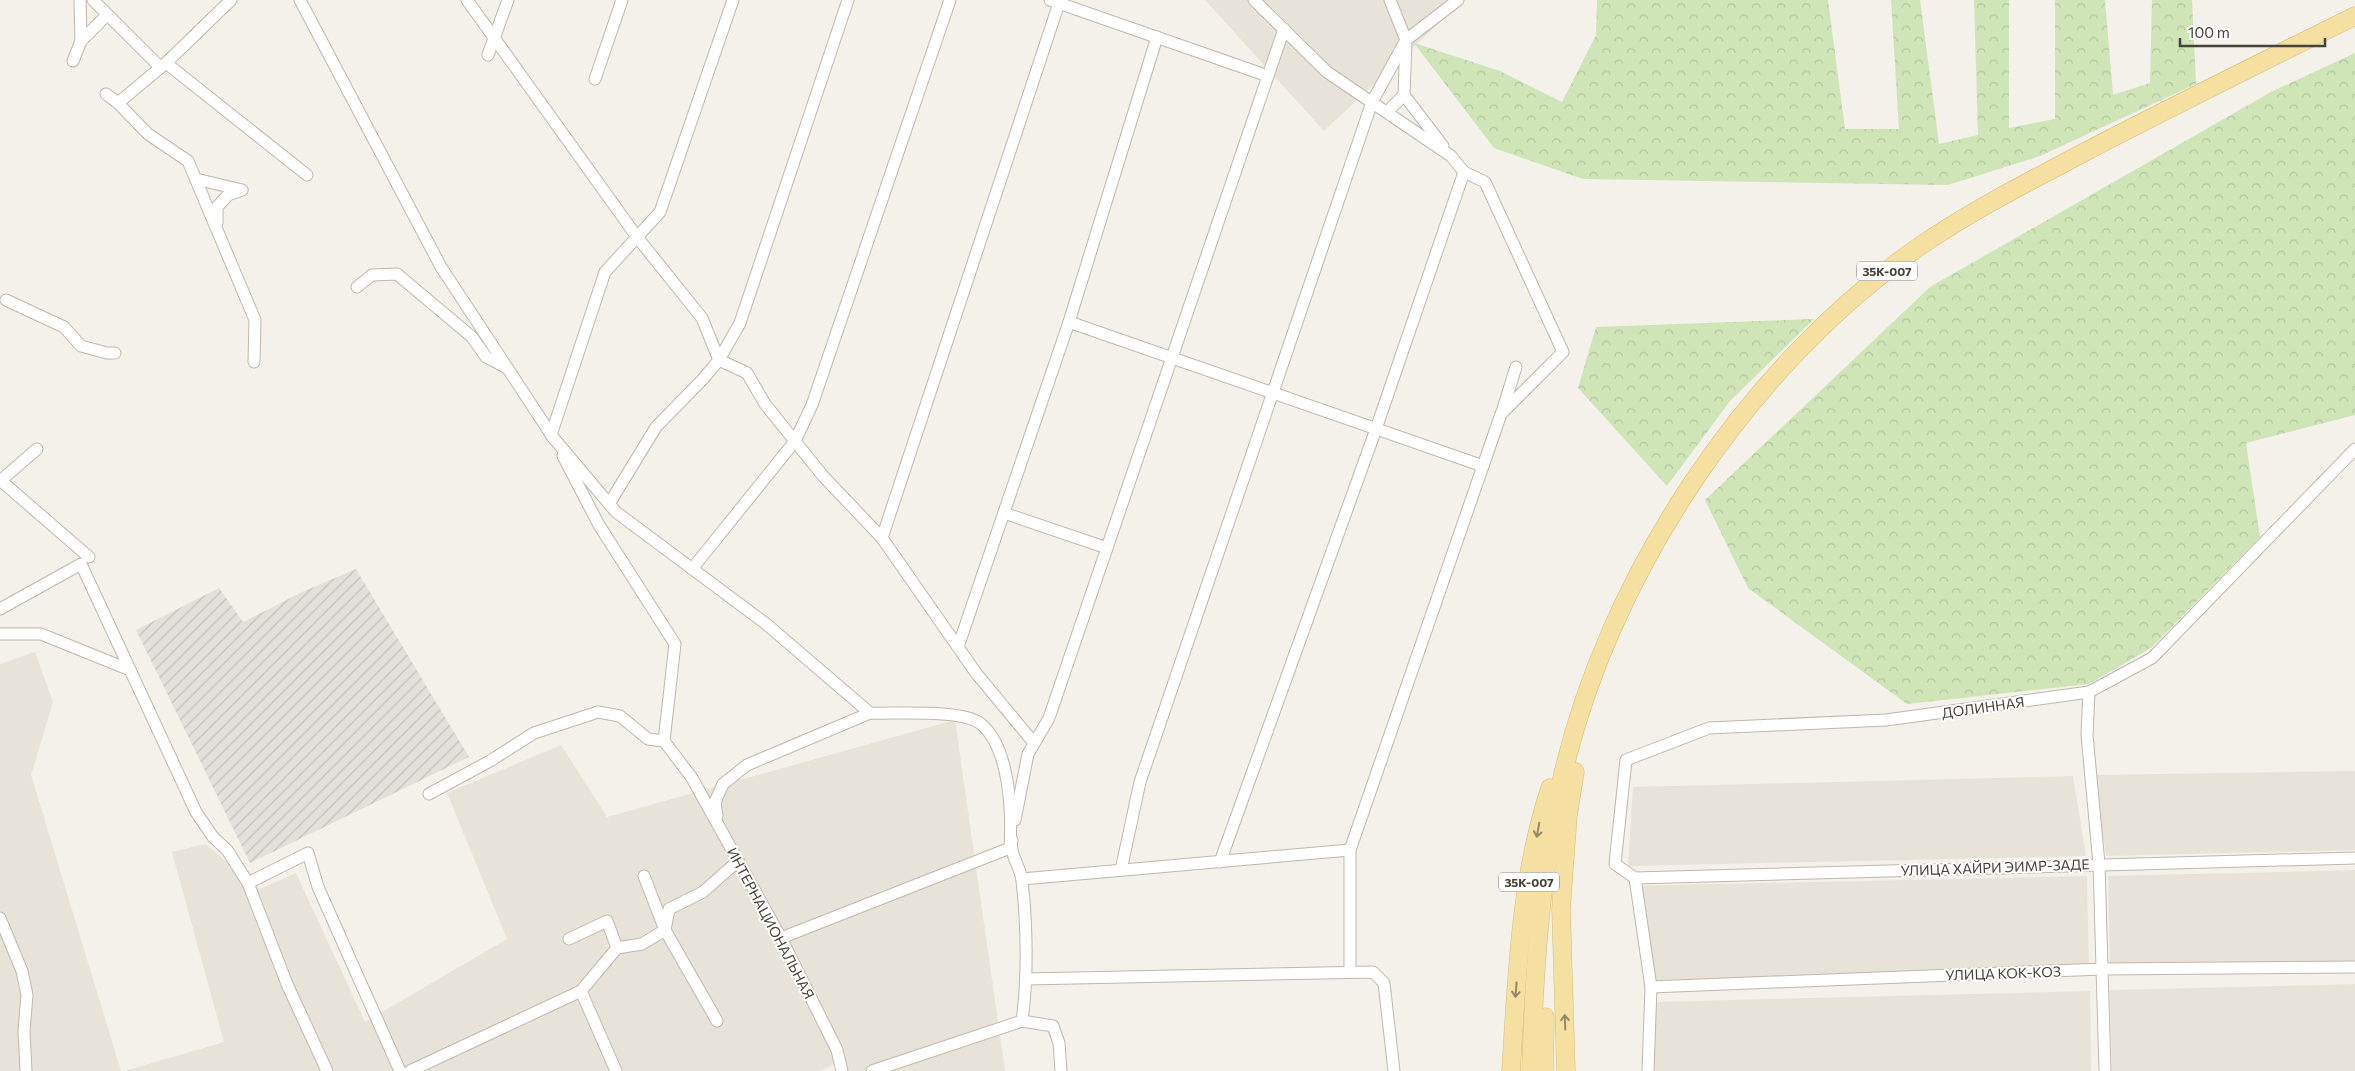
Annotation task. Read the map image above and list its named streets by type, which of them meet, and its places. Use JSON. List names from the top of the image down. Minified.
{"streets":{"main road":["35К-007"],"street":["ДОЛИННАЯ","УЛИЦА ХАЙРИ ЭИМР-ЗАДЕ","ИНТЕРНАЦИОНАЛЬНАЯ","УЛИЦА КОК-КОЗ"]},"crossings":[["ДОЛИННАЯ","УЛИЦА ХАЙРИ ЭИМР-ЗАДЕ"]],"scale_bar":"100 m"}
